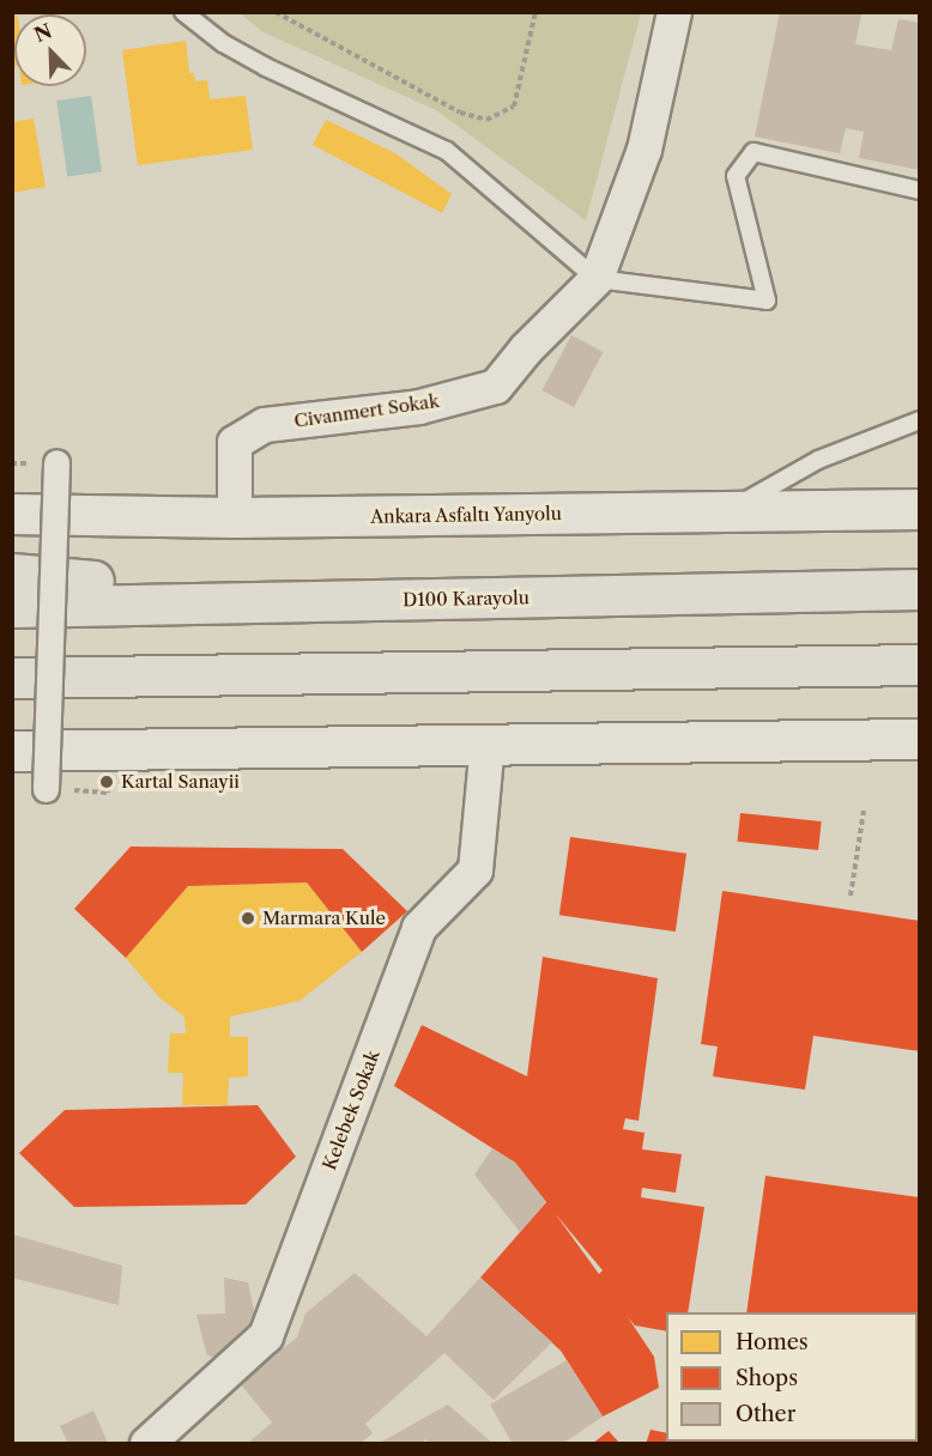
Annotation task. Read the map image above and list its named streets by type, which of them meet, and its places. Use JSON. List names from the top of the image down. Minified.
{"streets":{"highway":["D100 Karayolu"],"main road":["Ankara Asfaltı Yanyolu"],"street":["Civanmert Sokak","Kelebek Sokak"]},"crossings":[["Civanmert Sokak","Ankara Asfaltı Yanyolu"]],"places":["Kartal Sanayii","Marmara Kule"],"legend":["Homes","Shops","Other"],"north":"top left"}
